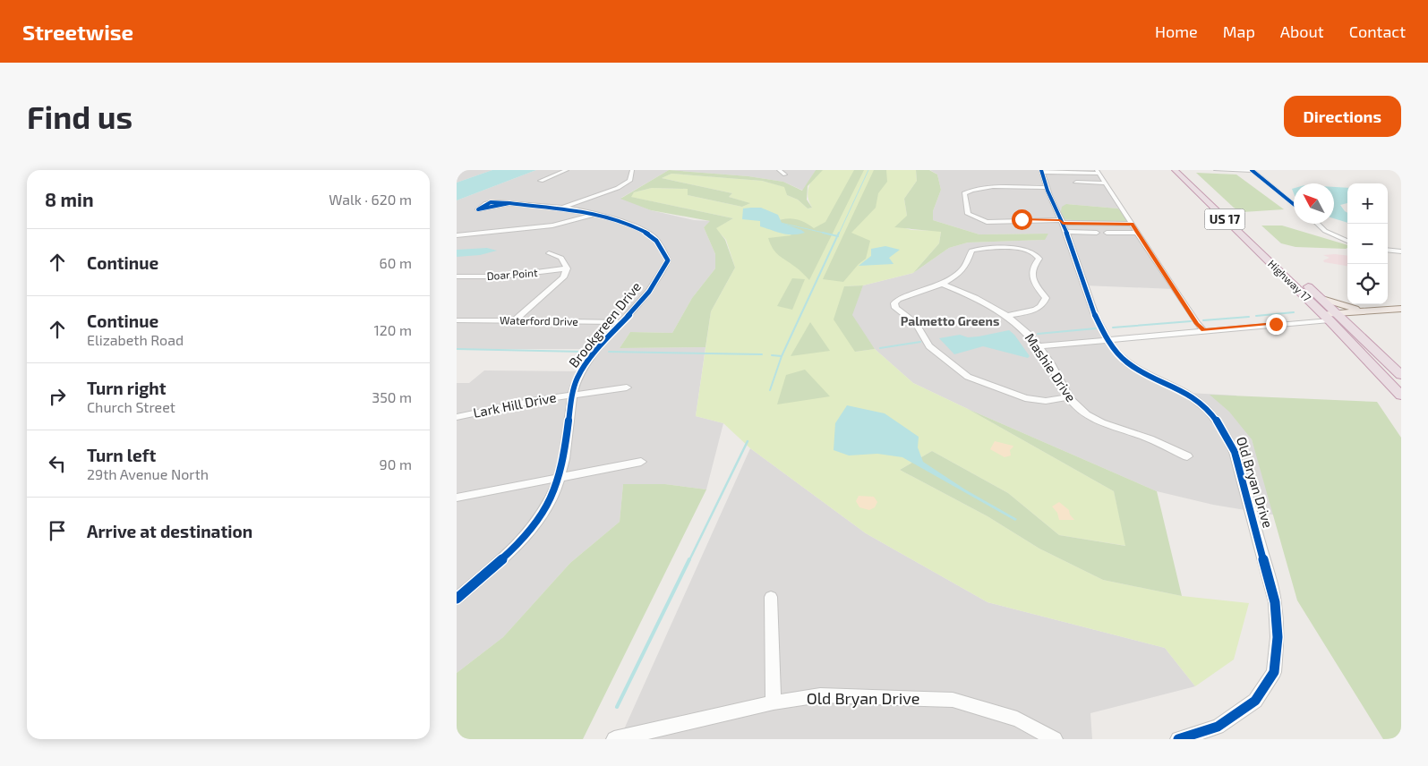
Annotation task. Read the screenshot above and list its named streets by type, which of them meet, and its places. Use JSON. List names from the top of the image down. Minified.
{"streets":{"highway":["US 17","Highway 17"],"street":["Doar Point","Waterford Drive","Brookgreen Drive","Mashie Drive","Lark Hill Drive","Old Bryan Drive"]},"crossings":[["Waterford Drive","Brookgreen Drive"],["Brookgreen Drive","Lark Hill Drive"]],"districts":["Palmetto Greens"],"north":"top left","page":{"header":"Streetwise","nav":["Home","Map","About","Contact"],"buttons":"Directions","title":"Find us","heading":["8 min","Walk · 620 m"],"map_buttons":["+","−"],"list":[["Continue","60 m"],["Continue","Elizabeth Road","120 m"],["Turn right","Church Street","350 m"],["Turn left","29th Avenue North","90 m"],"Arrive at destination"]}}
